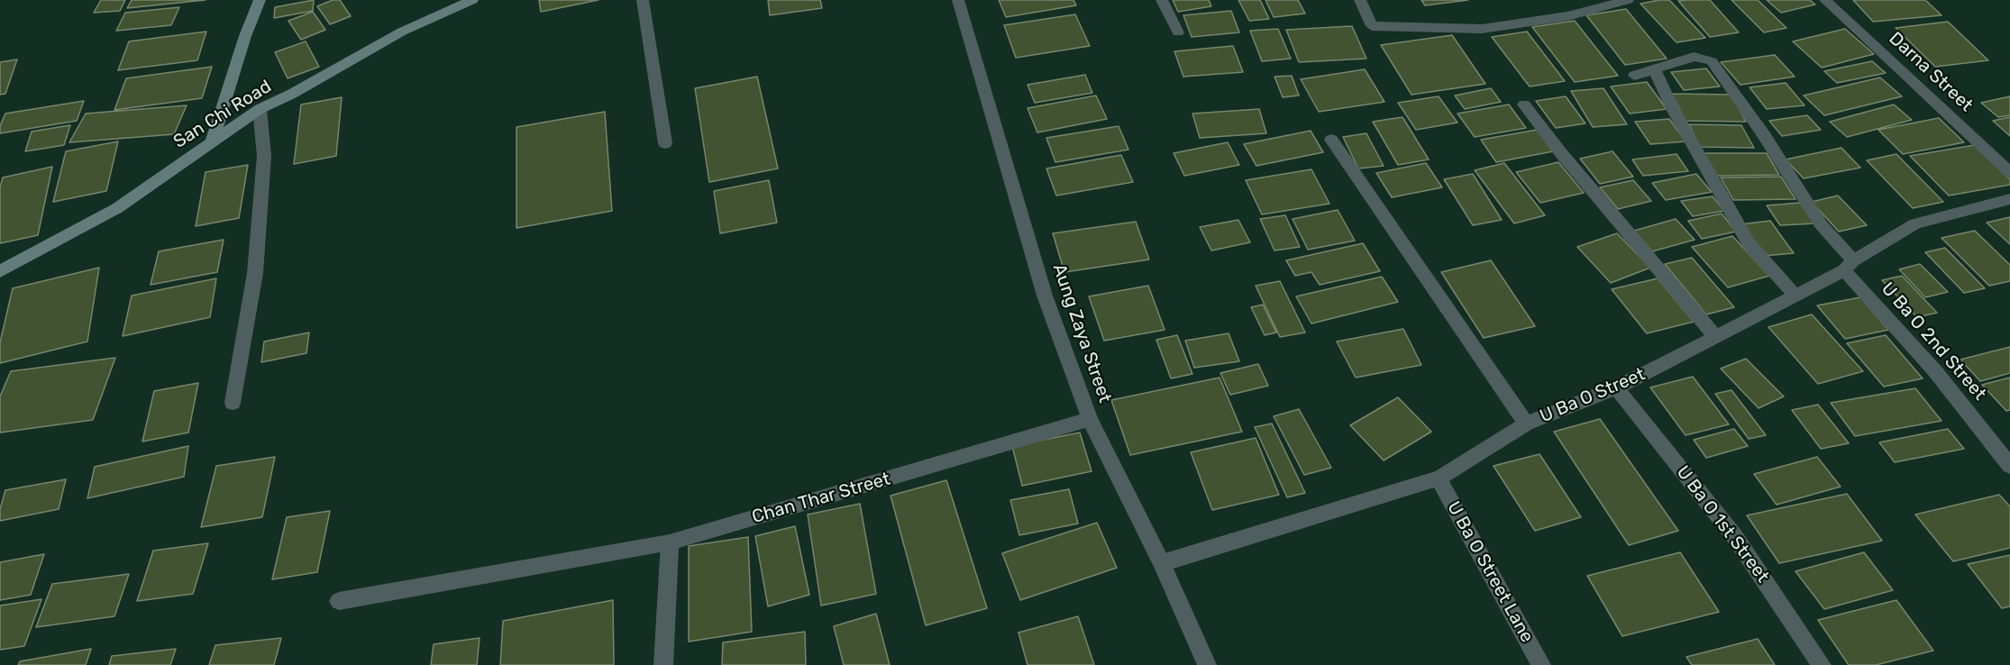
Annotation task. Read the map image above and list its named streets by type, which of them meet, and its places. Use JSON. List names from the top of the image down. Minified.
{"streets":{"street":["Darna Street","San Chi Road","Aung Zaya Street","U Ba O 2nd Street","U Ba O Street","Chan Thar Street","U Ba O 1st Street","U Ba O Street Lane"]},"crossings":[["Aung Zaya Street","U Ba O Street"],["Aung Zaya Street","Chan Thar Street"],["U Ba O 2nd Street","U Ba O Street"],["U Ba O Street","U Ba O 1st Street"],["U Ba O Street","U Ba O Street Lane"]]}
